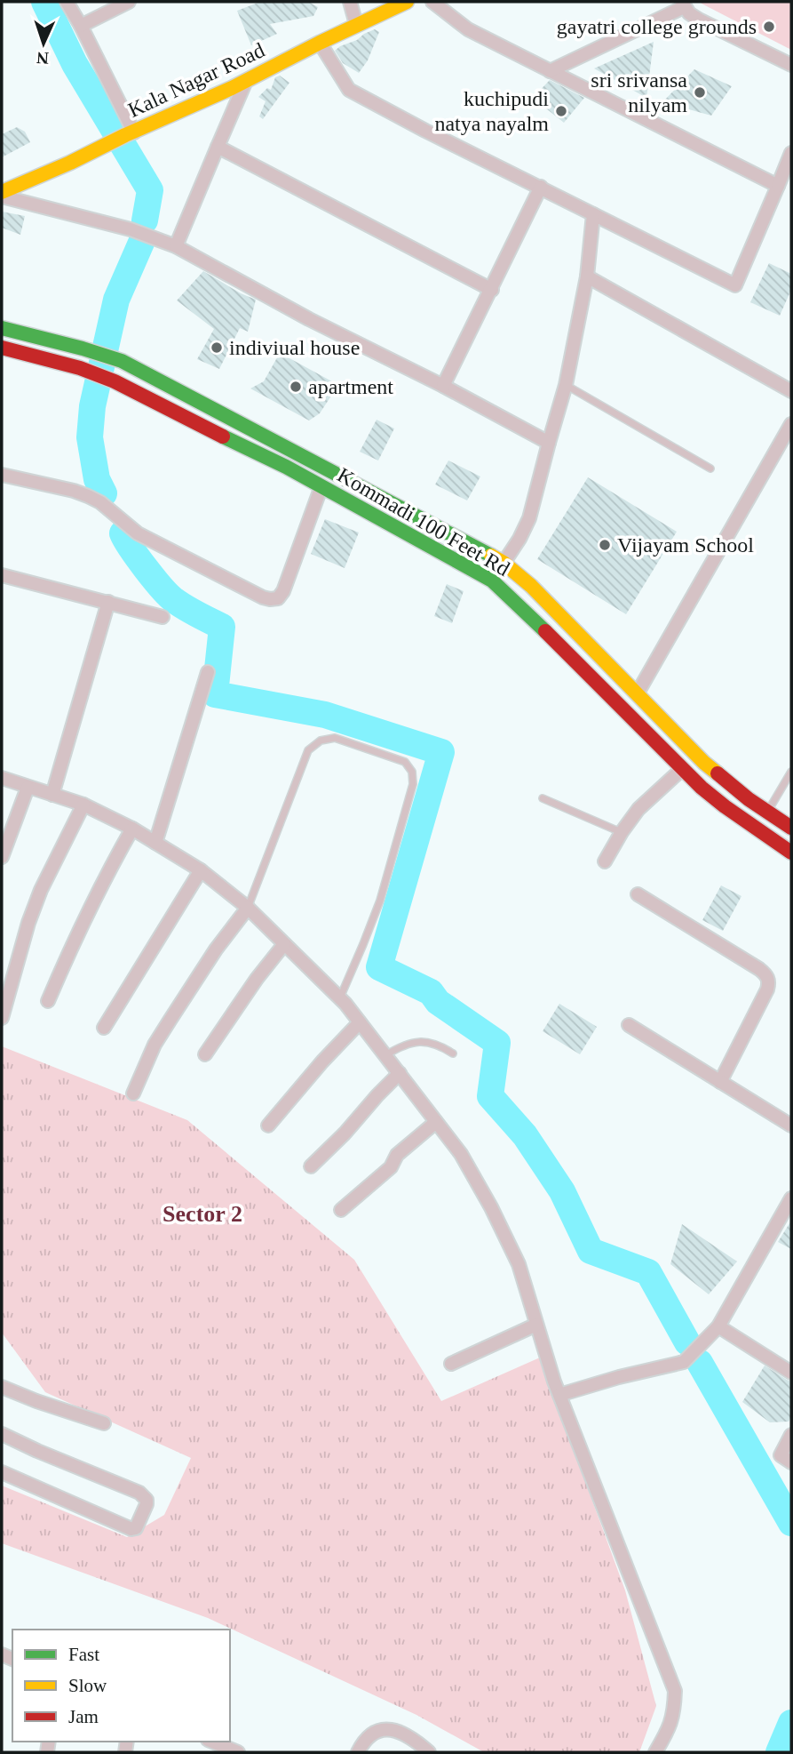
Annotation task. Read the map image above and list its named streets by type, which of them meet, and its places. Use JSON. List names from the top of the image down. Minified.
{"streets":{"main road":["Kala Nagar Road","Kommadi 100 Feet Rd"]},"districts":["Sector 2"],"places":["gayatri college grounds","sri srivansa nilyam","kuchipudi natya nayalm","indiviual house","apartment","Vijayam School"],"legend":["Fast","Slow","Jam"],"north":"bottom"}
